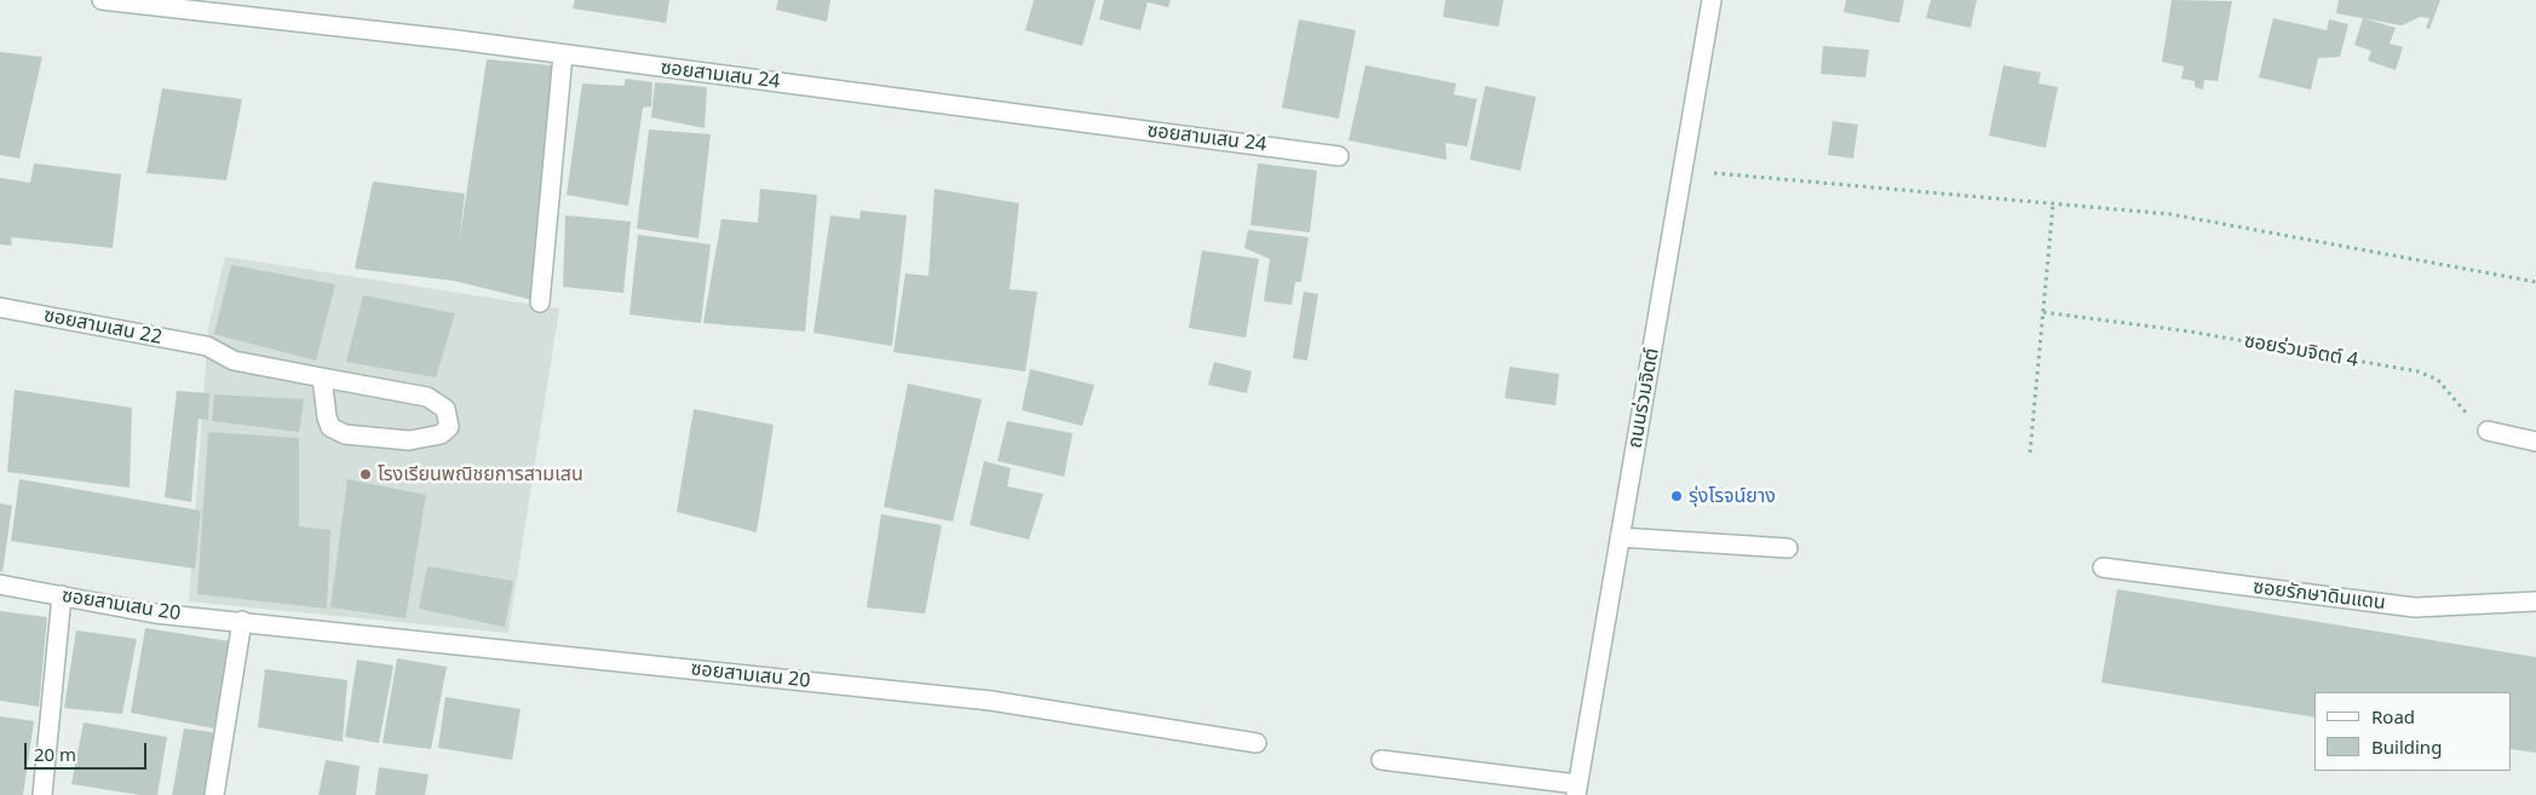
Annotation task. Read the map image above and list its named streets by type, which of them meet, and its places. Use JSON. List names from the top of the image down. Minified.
{"streets":{"street":["ซอยสามเสน 24","ซอยสามเสน 22","ถนนร่วมจิตต์","ซอยรักษาดินแดน","ซอยสามเสน 20"],"path":["ซอยร่วมจิตต์ 4"]},"places":["โรงเรียนพณิชยการสามเสน","รุ่งโรจน์ยาง"],"legend":["Road","Building"],"scale_bar":"20 m"}
